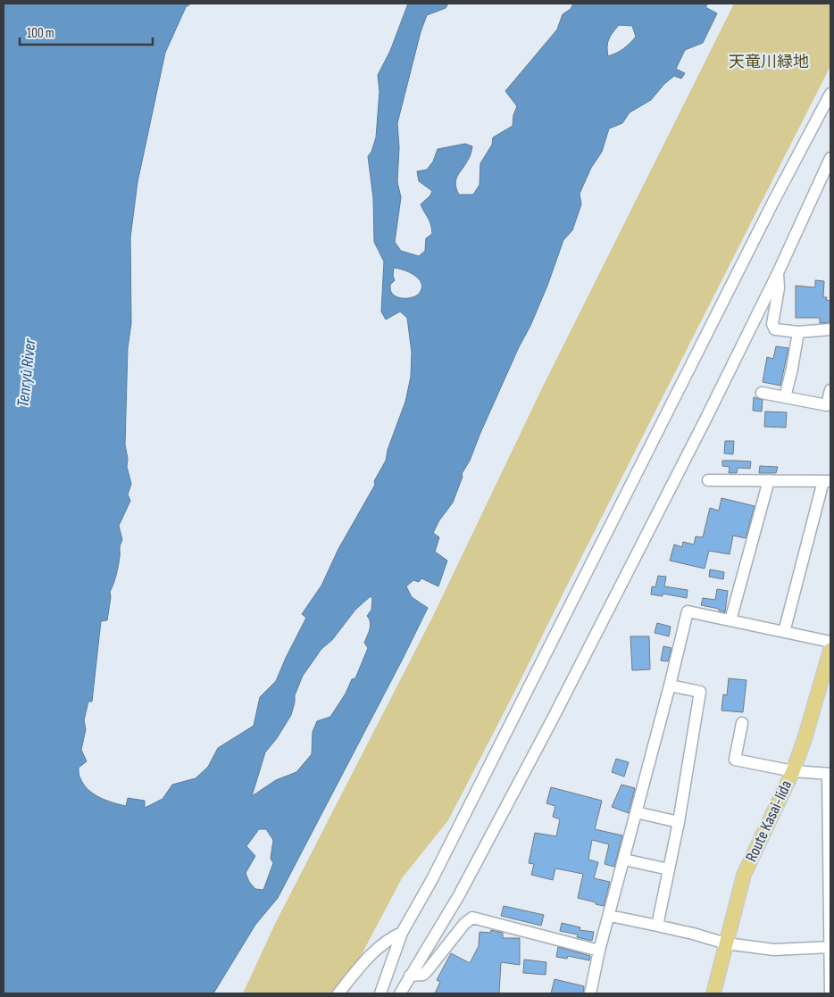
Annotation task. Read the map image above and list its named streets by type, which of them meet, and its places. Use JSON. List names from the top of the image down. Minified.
{"streets":{"main road":["Route Kasai-Iida"]},"water":["Tenryū River"],"parks":["天竜川緑地"],"scale_bar":"100 m"}
